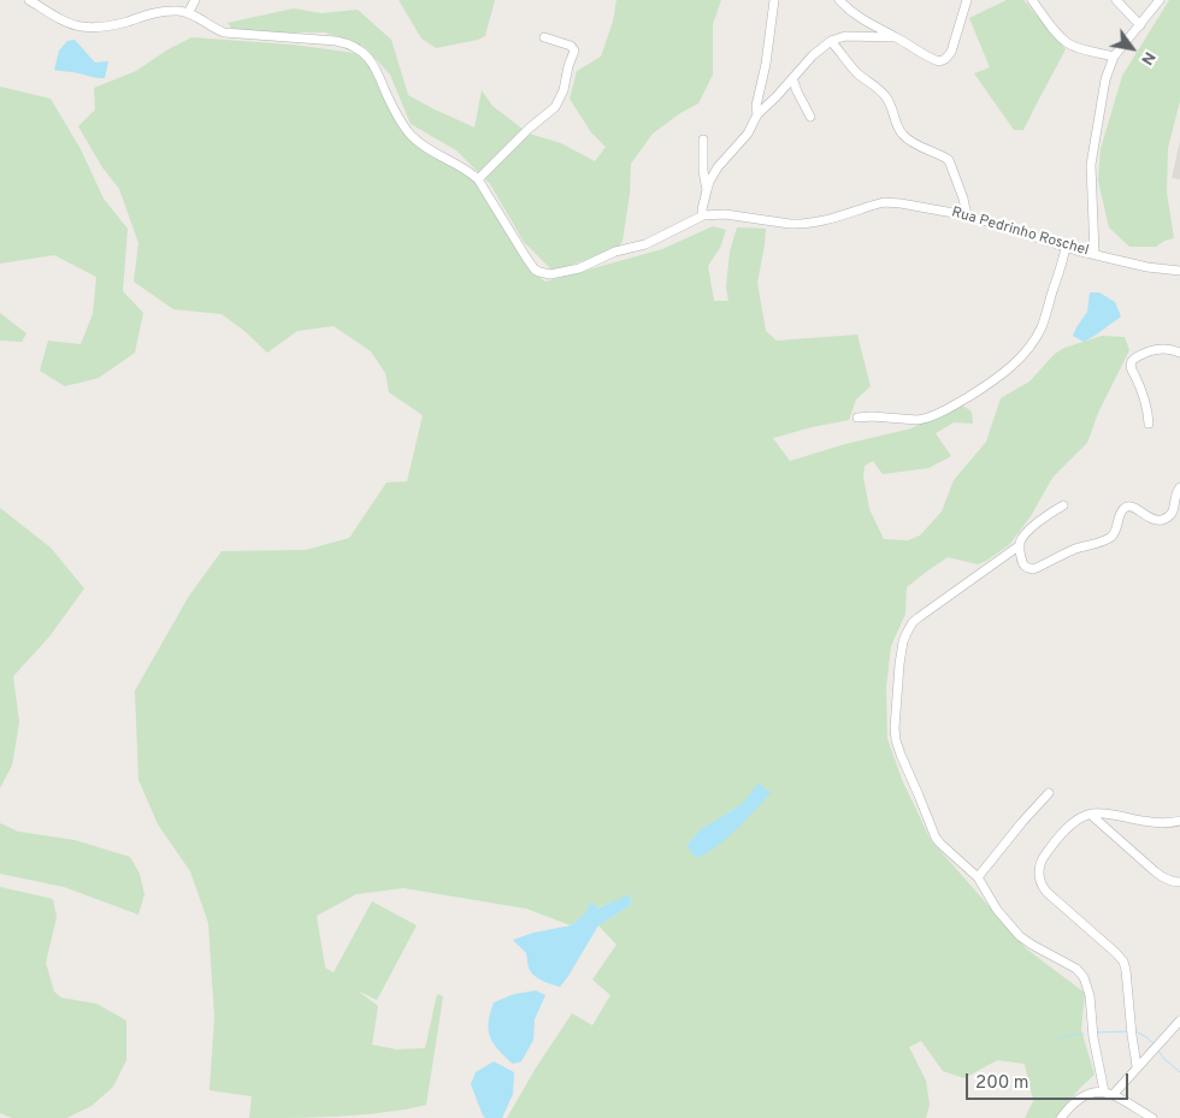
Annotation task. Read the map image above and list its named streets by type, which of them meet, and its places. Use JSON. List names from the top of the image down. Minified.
{"streets":{"street":["Rua Pedrinho Roschel"]},"scale_bar":"200 m","north":"bottom right"}
